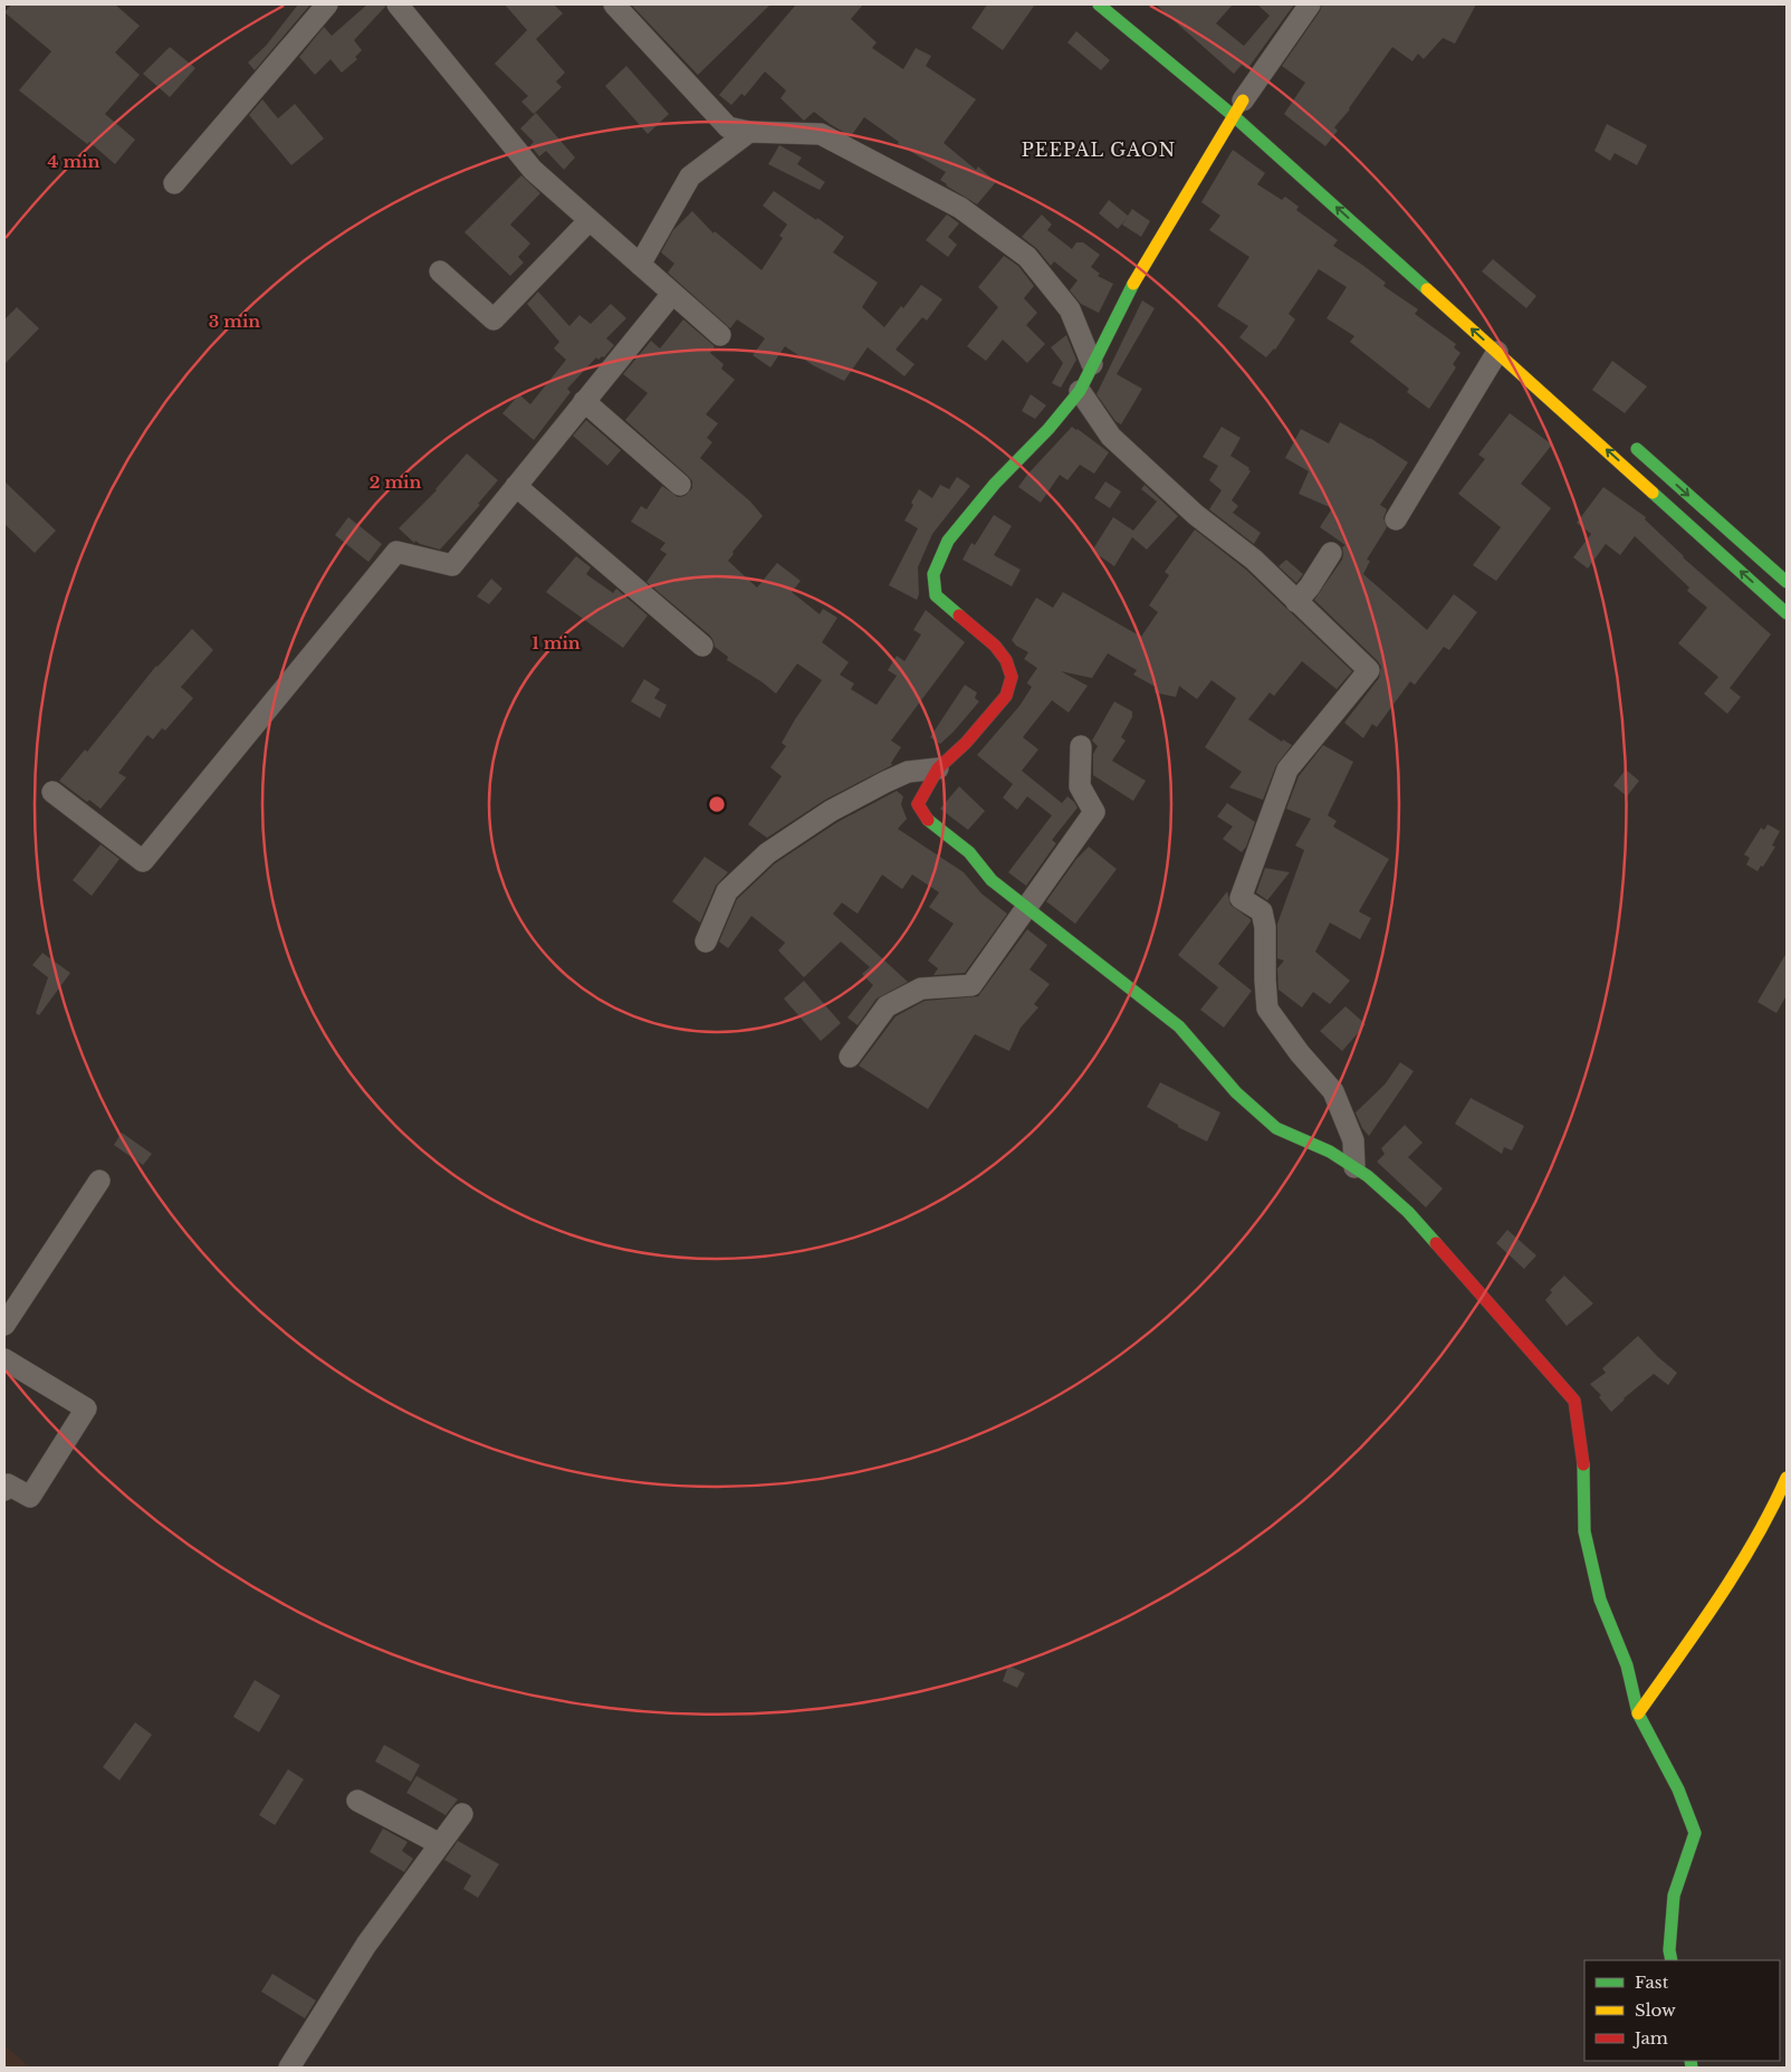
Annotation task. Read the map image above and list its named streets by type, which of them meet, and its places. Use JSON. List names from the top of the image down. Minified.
{"districts":["PEEPAL GAON"],"legend":["Fast","Slow","Jam"],"rings":["4 min","3 min","2 min","1 min"]}
